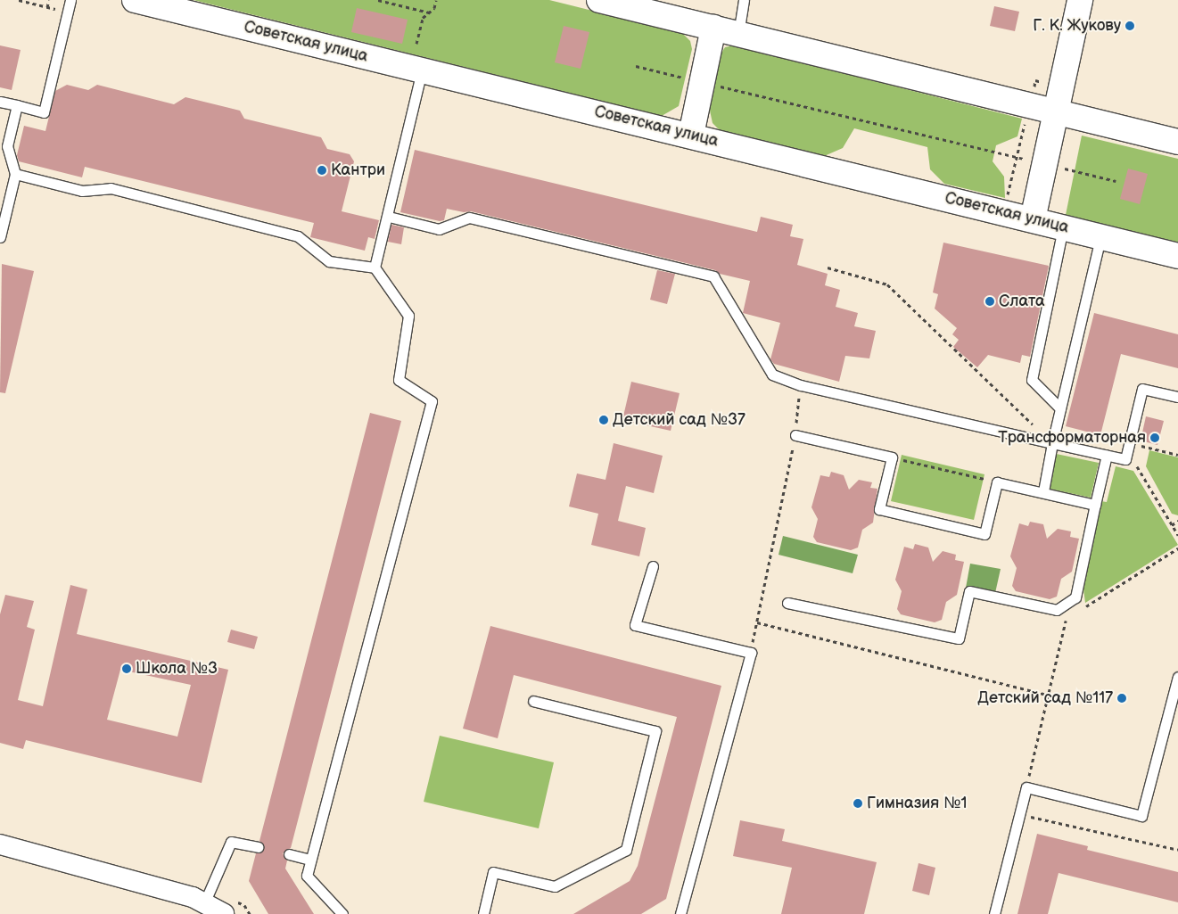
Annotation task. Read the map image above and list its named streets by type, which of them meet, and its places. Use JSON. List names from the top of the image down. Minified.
{"streets":{"street":["Советская улица"]},"places":["Г. К. Жукову","Кантри","Слата","Детский сад №37","Трансформаторная","Школа №3","Детский сад №117","Гимназия №1"]}
